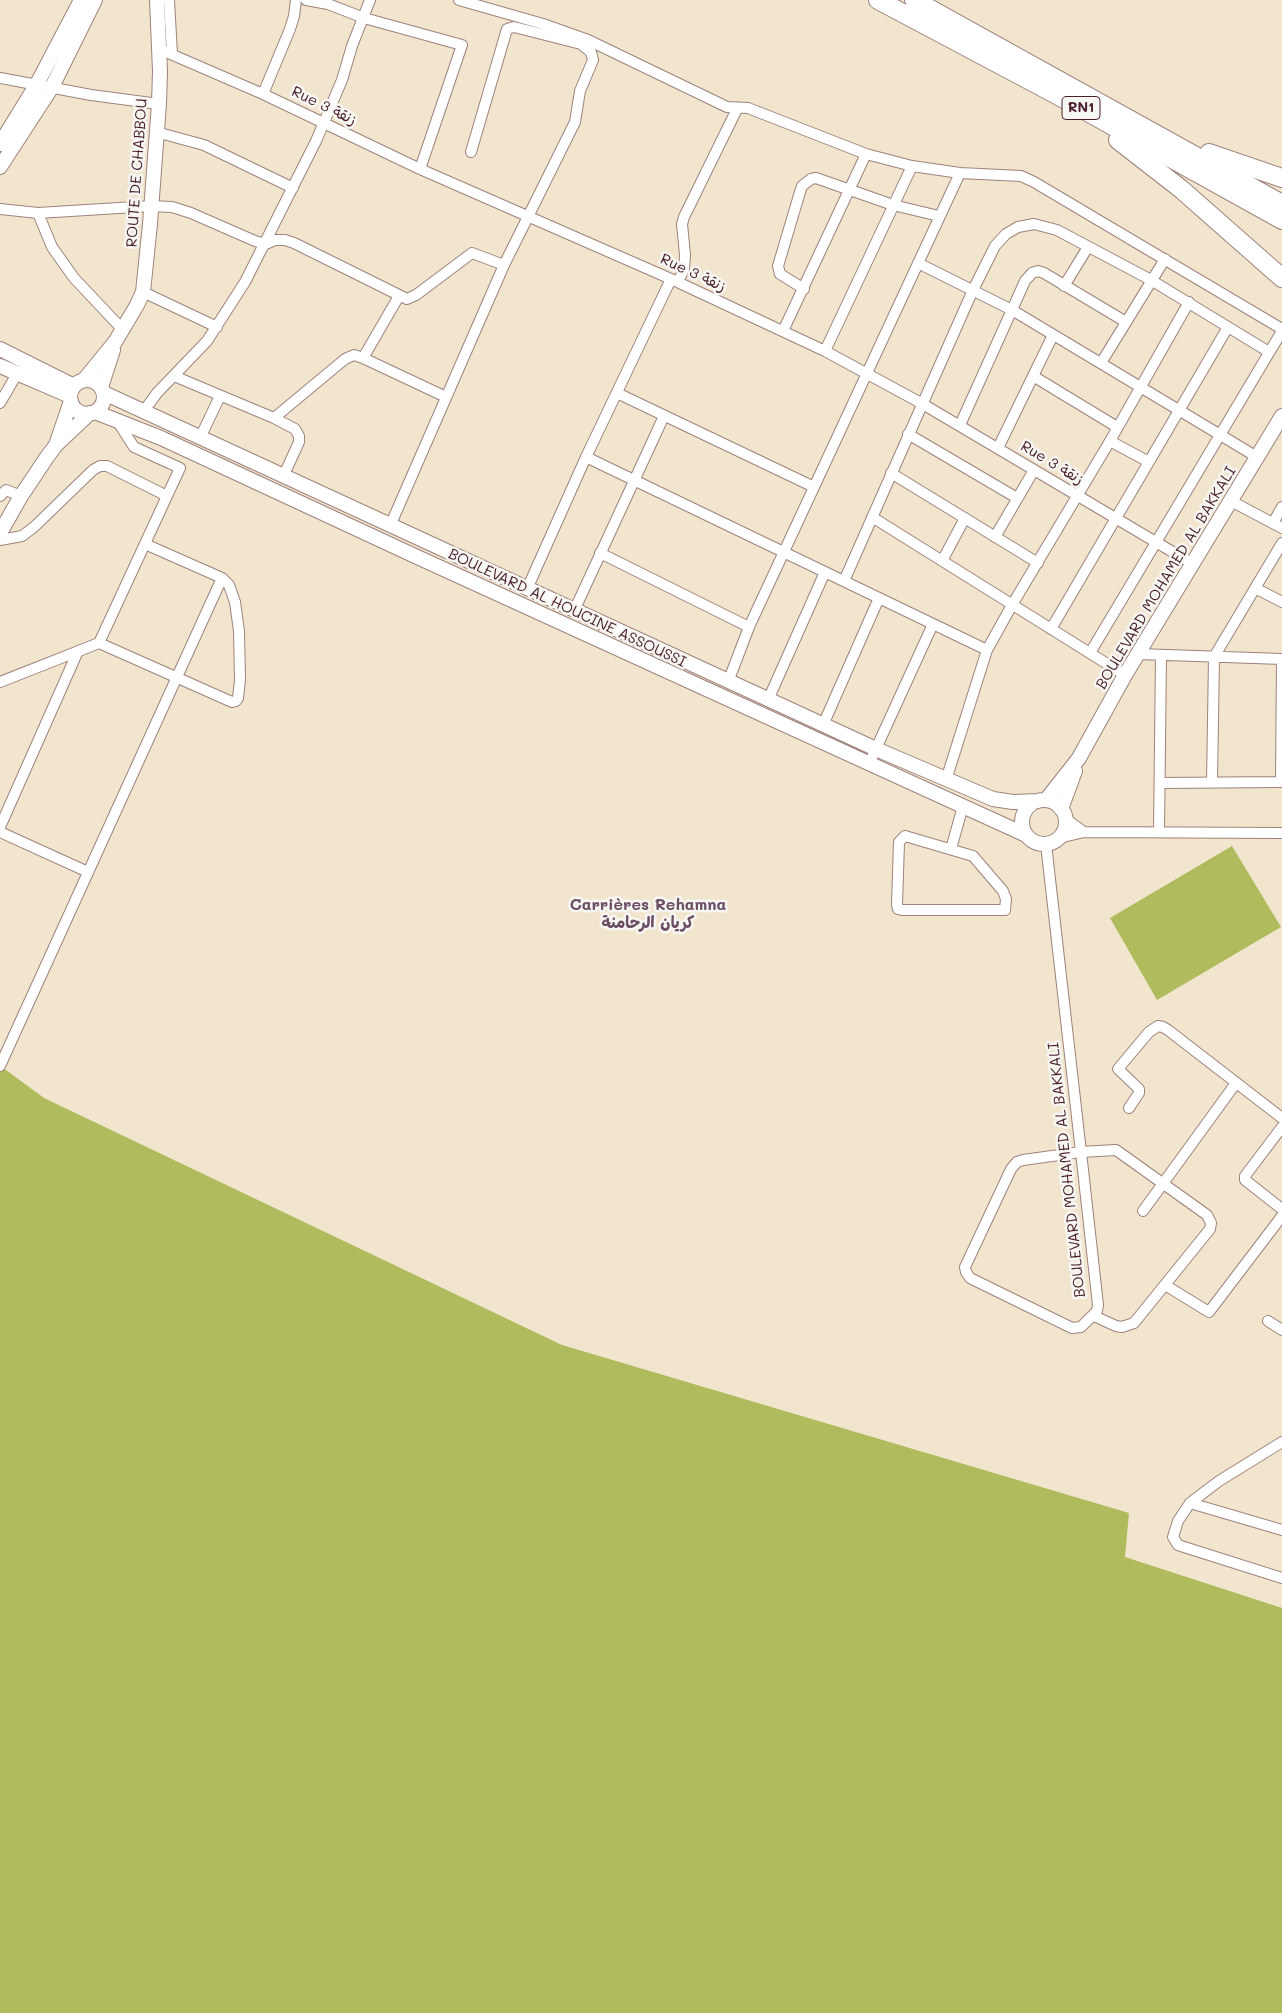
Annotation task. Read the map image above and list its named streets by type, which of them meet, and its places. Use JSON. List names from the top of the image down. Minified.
{"streets":{"highway":["RN1"],"street":["Rue 3 زنقة","ROUTE DE CHABBOU","BOULEVARD MOHAMED AL BAKKALI","BOULEVARD AL HOUCINE ASSOUSSI"]},"crossings":[["Rue 3 زنقة","ROUTE DE CHABBOU"],["Rue 3 زنقة","BOULEVARD MOHAMED AL BAKKALI"],["ROUTE DE CHABBOU","BOULEVARD AL HOUCINE ASSOUSSI"],["BOULEVARD MOHAMED AL BAKKALI","BOULEVARD AL HOUCINE ASSOUSSI"]],"districts":["Carrières Rehamna كريان الرحامنة"]}
